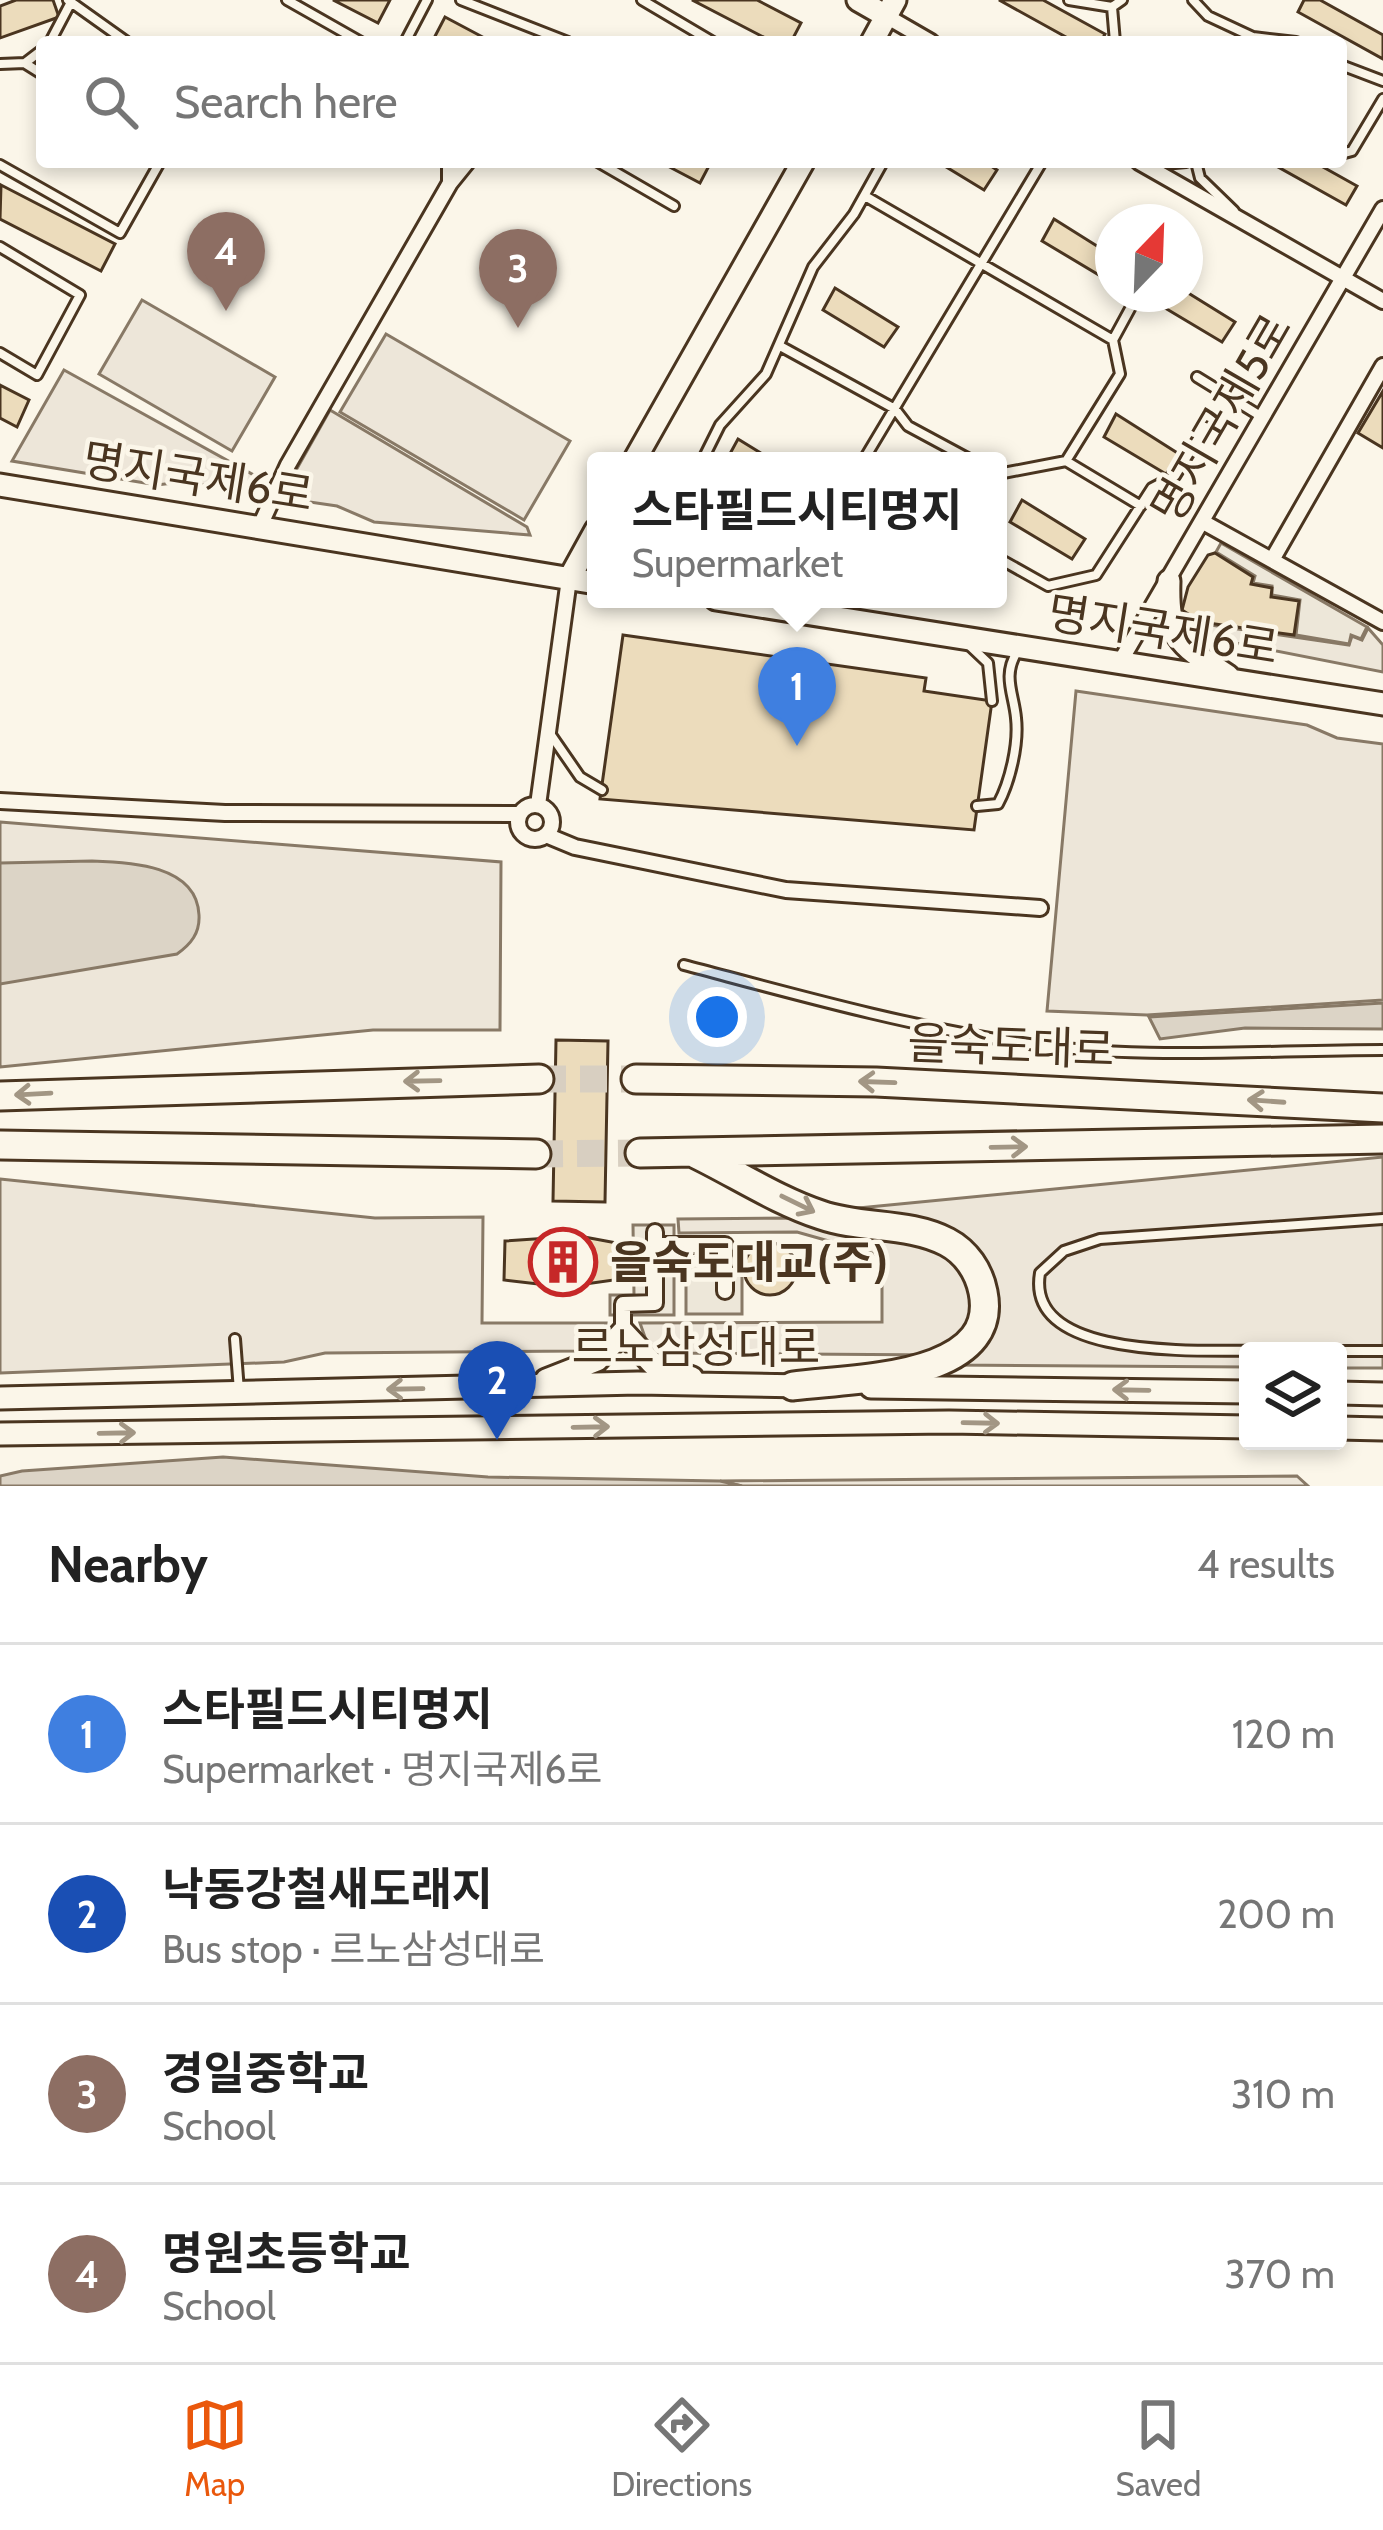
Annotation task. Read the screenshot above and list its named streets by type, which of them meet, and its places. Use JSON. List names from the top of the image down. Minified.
{"streets":{"highway":["을숙도대로"],"main road":["명지국제6로","르노삼성대로"],"street":["명지국제5로"]},"crossings":[["명지국제5로","명지국제6로"]],"places":{"building":["을숙도대교(주)"]},"north":"top right","page":{"search":"Search here","pins":["4","3","1","2"],"popup":["스타필드시티명지","Supermarket"],"heading":["Nearby","4 results"],"list":[{"mark":"1","name":"스타필드시티명지","note":"Supermarket · 명지국제6로","value":"120 m"},{"mark":"2","name":"낙동강철새도래지","note":"Bus stop · 르노삼성대로","value":"200 m"},{"mark":"3","name":"경일중학교","note":"School","value":"310 m"},{"mark":"4","name":"명원초등학교","note":"School","value":"370 m"}],"nav":["Map","Directions","Saved"]}}
